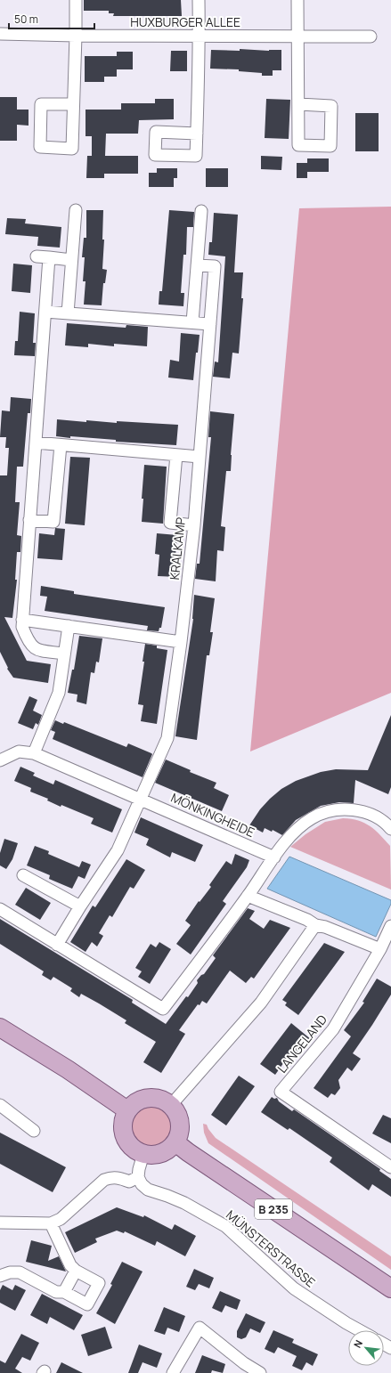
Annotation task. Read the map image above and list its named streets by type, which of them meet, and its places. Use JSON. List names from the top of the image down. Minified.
{"streets":{"main road":["B 235"],"street":["HUXBURGER ALLEE","KRALKAMP","MÖNKINGHEIDE","LANGELAND","MÜNSTERSTRASSE"]},"crossings":[["KRALKAMP","MÖNKINGHEIDE"]],"scale_bar":"50 m","north":"top left"}
